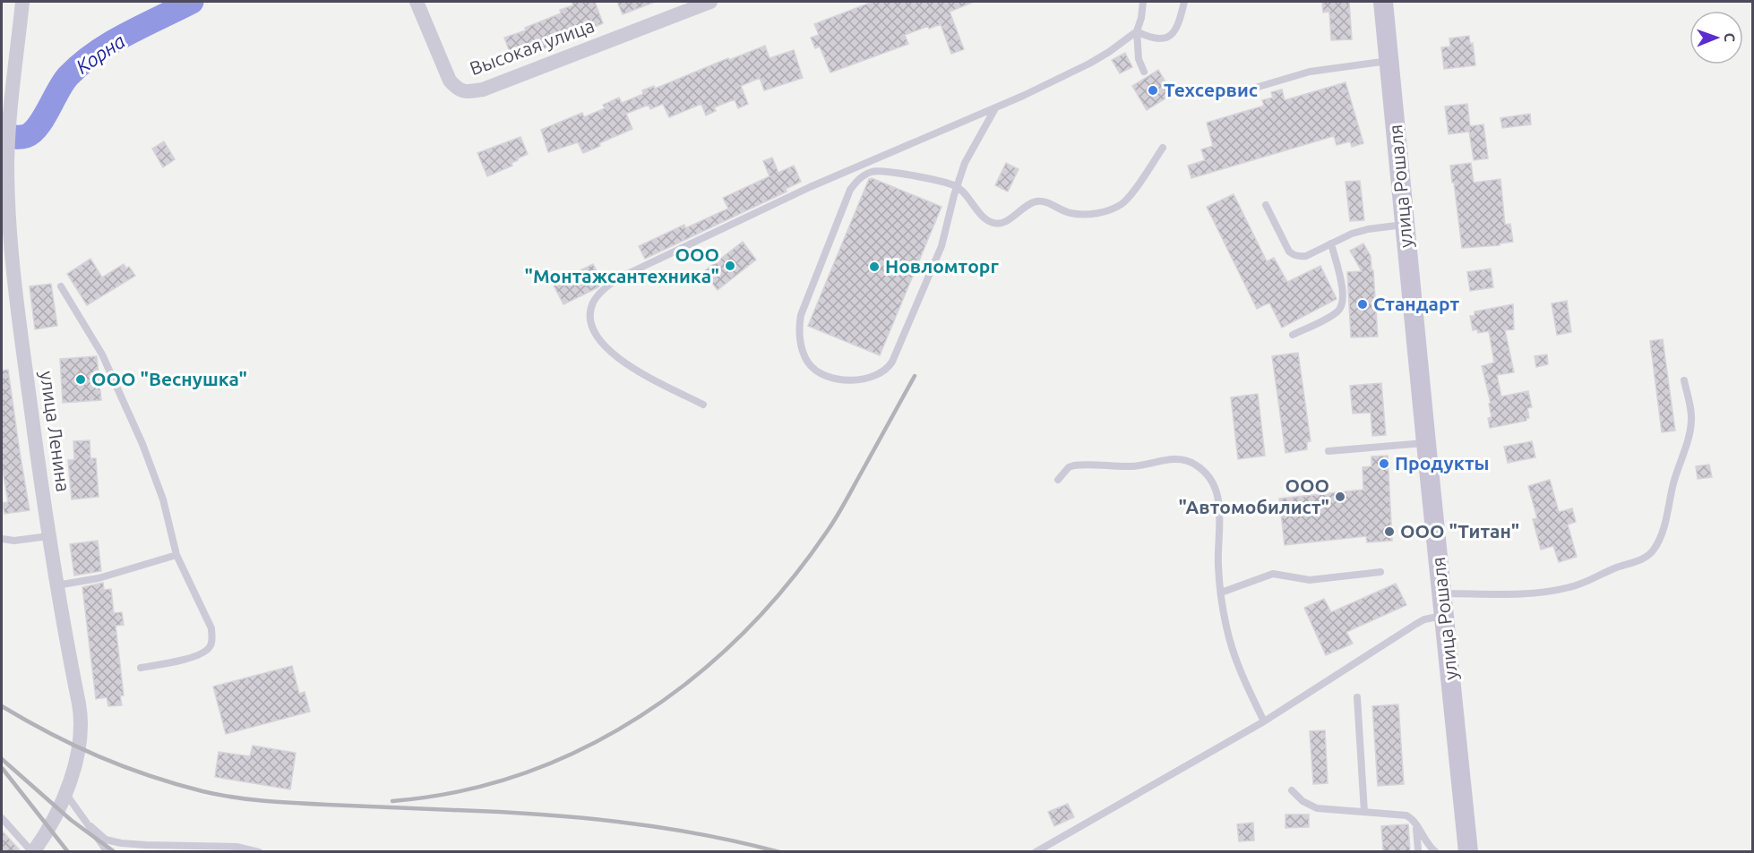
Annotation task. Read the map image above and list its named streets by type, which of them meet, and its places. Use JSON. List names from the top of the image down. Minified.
{"streets":{"main road":["улица Рошаля"],"street":["Высокая улица","улица Ленина"]},"water":["Корна"],"places":["Техсервис","ООО \"Монтажсантехника\"","Новломторг","Стандарт","ООО \"Веснушка\"","Продукты","ООО \"Автомобилист\"","ООО \"Титан\""],"north":"right"}
